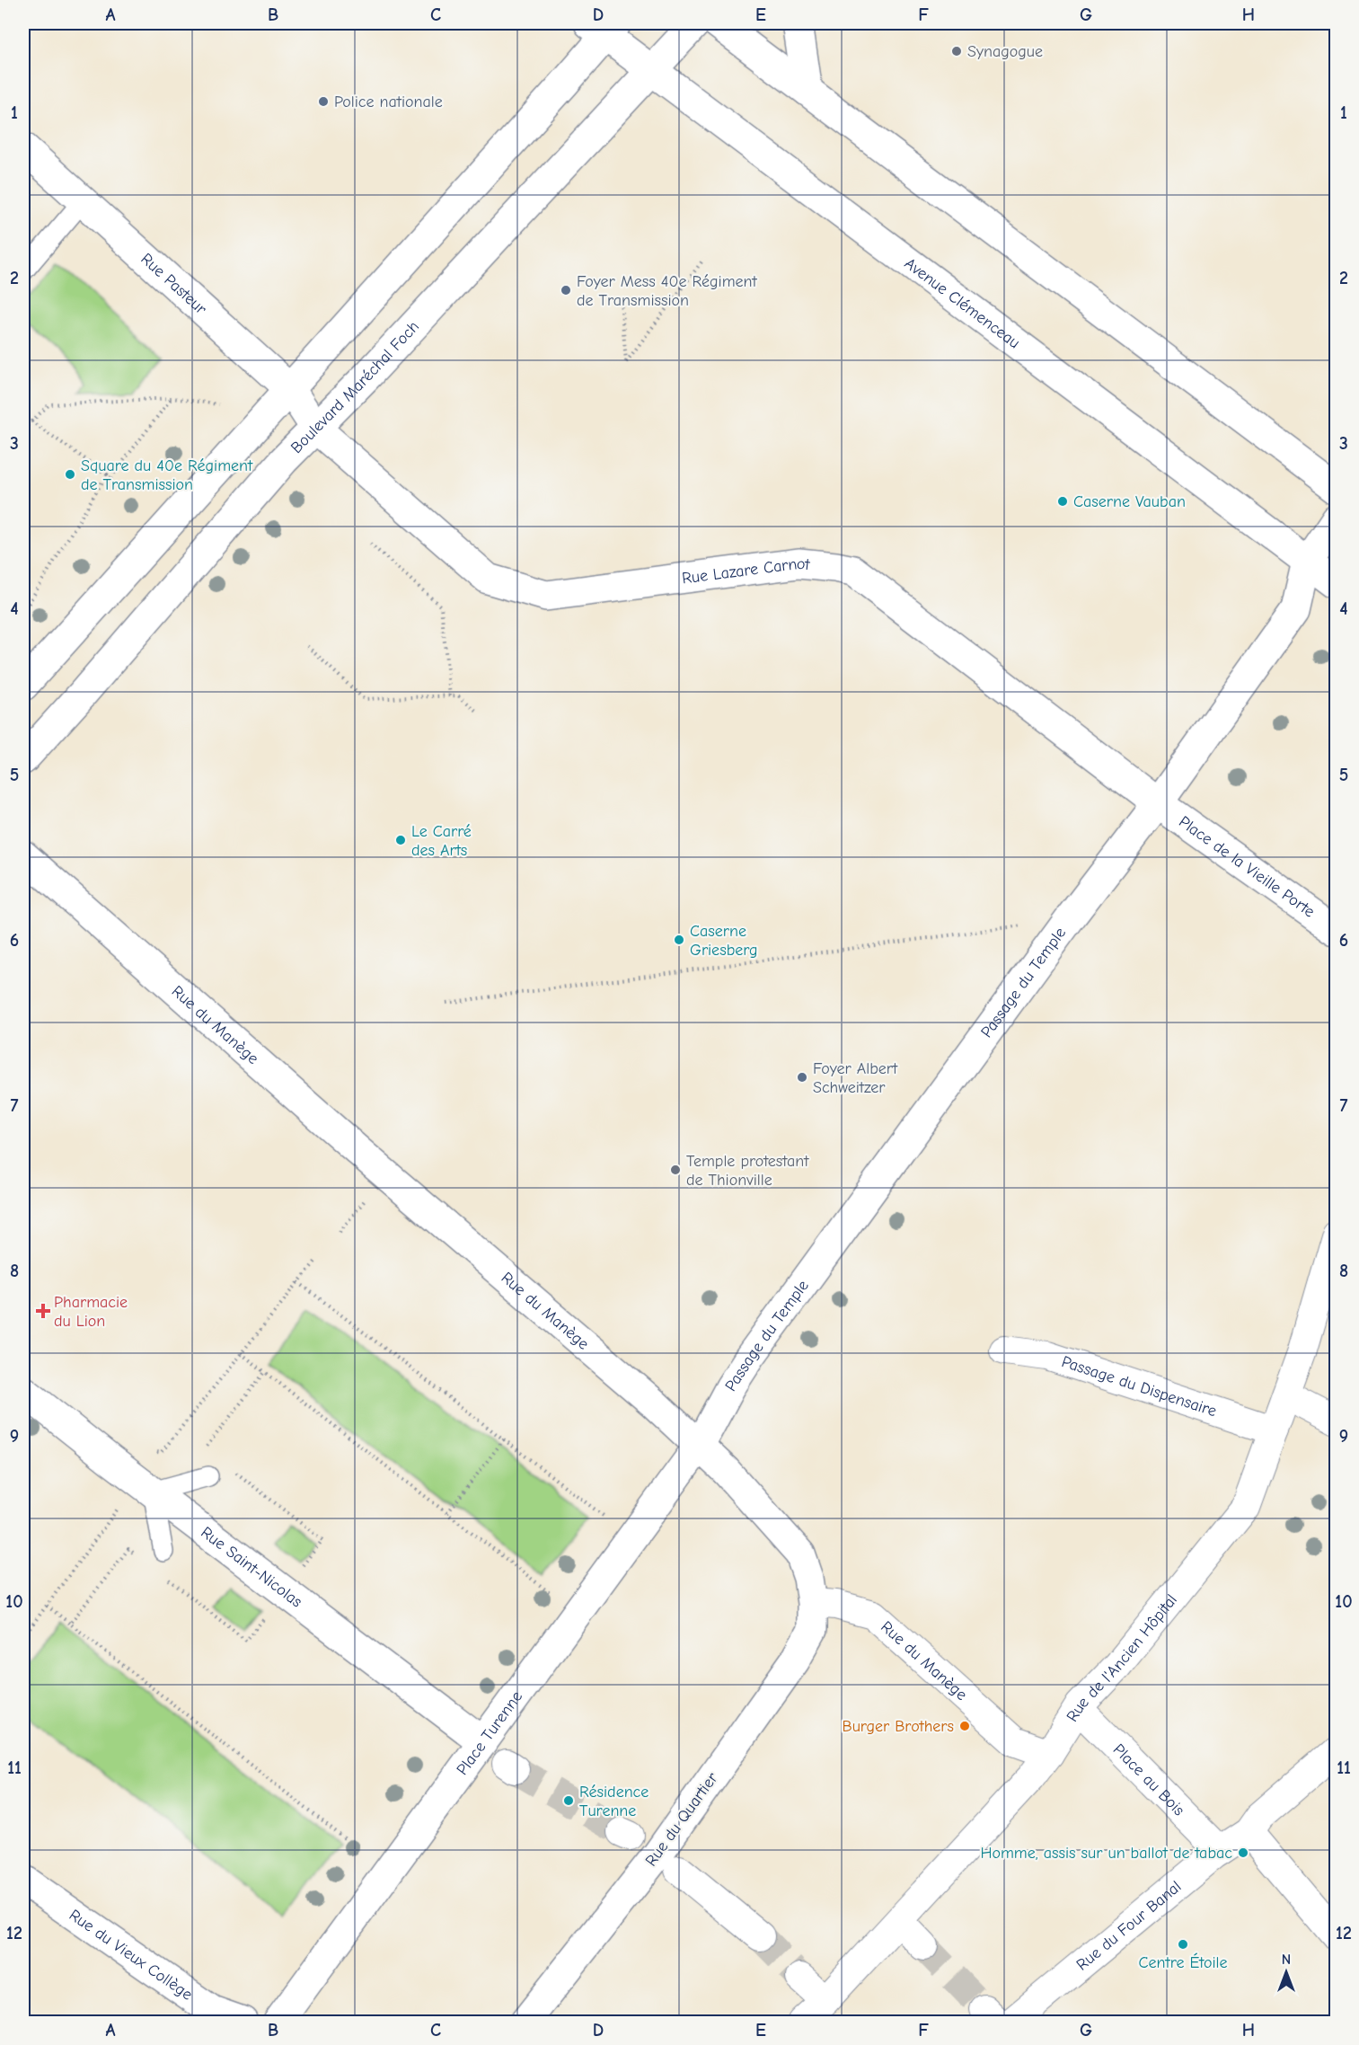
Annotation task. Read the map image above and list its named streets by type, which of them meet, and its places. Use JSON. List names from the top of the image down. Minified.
{"streets":{"street":["Rue Pasteur","Avenue Clémenceau","Boulevard Maréchal Foch","Rue Lazare Carnot","Place de la Vieille Porte","Passage du Temple","Rue du Manège","Passage du Dispensaire","Rue Saint-Nicolas","Rue de l'Ancien Hôpital","Place Turenne","Place au Bois","Rue du Quartier","Rue du Four Banal","Rue du Vieux Collège"]},"crossings":[["Rue Pasteur","Boulevard Maréchal Foch"],["Rue Pasteur","Rue Lazare Carnot"],["Avenue Clémenceau","Boulevard Maréchal Foch"],["Avenue Clémenceau","Passage du Temple"],["Boulevard Maréchal Foch","Rue Lazare Carnot"],["Rue Lazare Carnot","Place de la Vieille Porte"],["Rue Lazare Carnot","Passage du Temple"],["Place de la Vieille Porte","Passage du Temple"],["Passage du Temple","Rue du Manège"],["Passage du Temple","Place Turenne"],["Rue du Manège","Rue de l'Ancien Hôpital"],["Rue du Manège","Place Turenne"],["Rue du Manège","Rue du Quartier"],["Passage du Dispensaire","Rue de l'Ancien Hôpital"],["Rue Saint-Nicolas","Place Turenne"],["Rue de l'Ancien Hôpital","Place au Bois"],["Place au Bois","Rue du Four Banal"]],"places":{"other":["Synagogue","Police nationale","Foyer Mess 40e Régiment de Transmission","Square du 40e Régiment de Transmission","Caserne Vauban","Le Carré des Arts","Caserne Griesberg","Foyer Albert Schweitzer","Temple protestant de Thionville","Burger Brothers","Résidence Turenne","Homme, assis sur un ballot de tabac","Centre Étoile"],"health":["Pharmacie du Lion"]},"north":"top","grid":{"columns":["A","B","C","D","E","F","G","H"],"rows":["1","2","3","4","5","6","7","8","9","10","11","12"]}}
